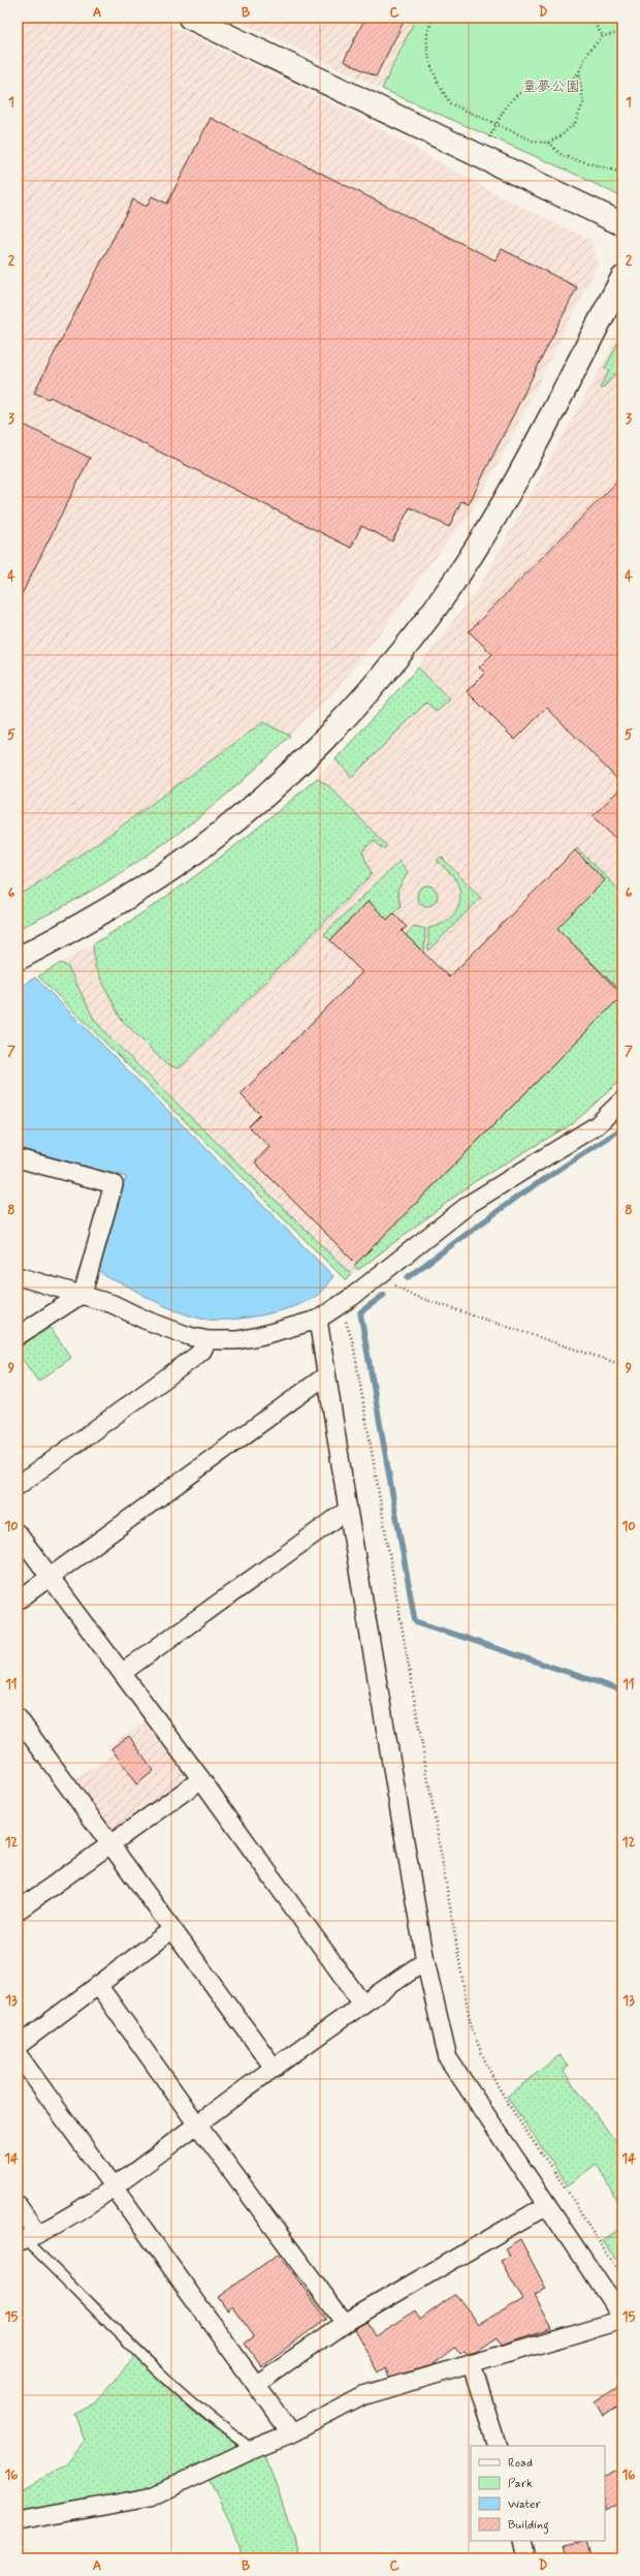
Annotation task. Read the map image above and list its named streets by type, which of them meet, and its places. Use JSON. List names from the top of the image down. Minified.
{"parks":["童夢公園"],"legend":["Road","Park","Water","Building"],"grid":{"columns":["A","B","C","D"],"rows":["1","2","3","4","5","6","7","8","9","10","11","12","13","14","15","16"]}}
